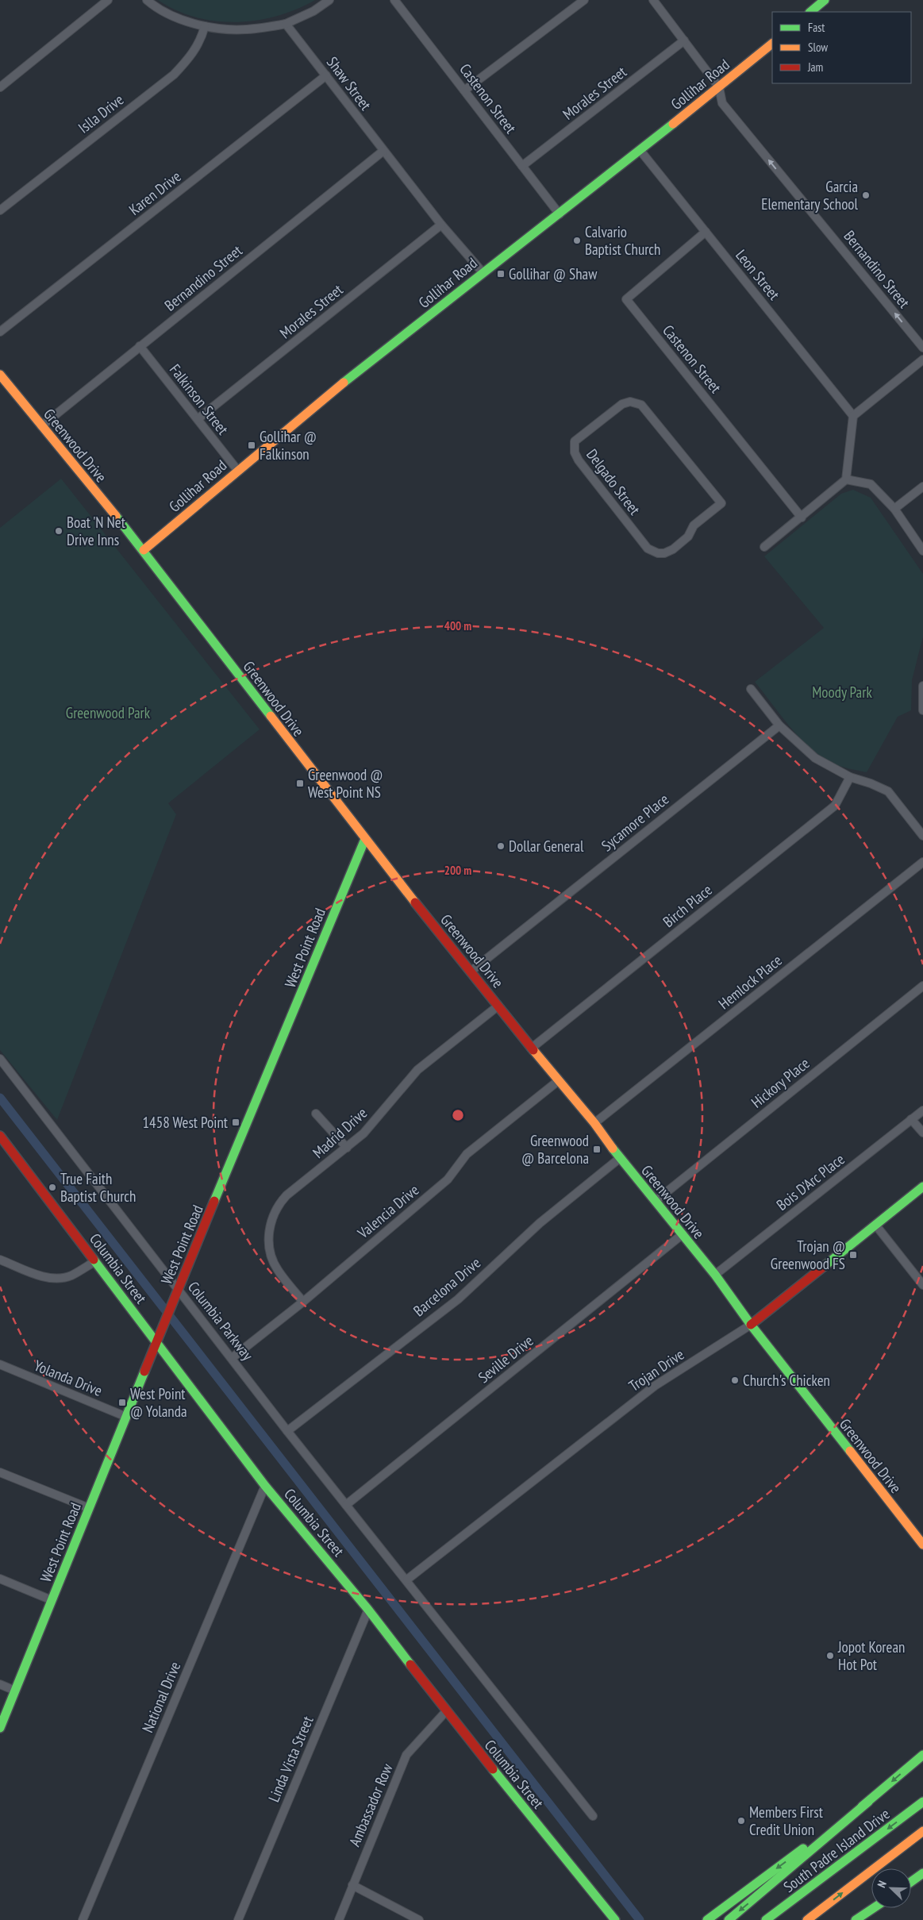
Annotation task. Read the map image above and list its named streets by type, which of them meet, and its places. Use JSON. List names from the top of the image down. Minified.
{"streets":{"main road":["Gollihar Road","Greenwood Drive","West Point Road","Columbia Street","Trojan Drive","South Padre Island Drive"],"street":["Shaw Street","Morales Street","Castenon Street","Islla Drive","Karen Drive","Bernandino Street","Leon Street","Falkinson Street","Delgado Street","Sycamore Place","Birch Place","Hemlock Place","Hickory Place","Madrid Drive","Bois D'Arc Place","Valencia Drive","Barcelona Drive","Columbia Parkway","Seville Drive","Yolanda Drive","National Drive","Linda Vista Street","Ambassador Row"]},"crossings":[["Shaw Street","Gollihar Road"],["Shaw Street","Morales Street"],["Shaw Street","Karen Drive"],["Shaw Street","Bernandino Street"],["Gollihar Road","Castenon Street"],["Gollihar Road","Bernandino Street"],["Gollihar Road","Leon Street"],["Gollihar Road","Falkinson Street"],["Gollihar Road","Greenwood Drive"],["Morales Street","Castenon Street"],["Morales Street","Bernandino Street"],["Morales Street","Falkinson Street"],["Castenon Street","Leon Street"],["Bernandino Street","Falkinson Street"],["Bernandino Street","Greenwood Drive"],["Greenwood Drive","Sycamore Place"],["Greenwood Drive","Birch Place"],["Greenwood Drive","West Point Road"],["Greenwood Drive","Hemlock Place"],["Greenwood Drive","Hickory Place"],["Greenwood Drive","Madrid Drive"],["Greenwood Drive","Bois D'Arc Place"],["Greenwood Drive","Valencia Drive"],["Greenwood Drive","Barcelona Drive"],["Greenwood Drive","Seville Drive"],["Greenwood Drive","Trojan Drive"],["West Point Road","Columbia Street"],["West Point Road","Columbia Parkway"],["West Point Road","Yolanda Drive"],["Madrid Drive","Valencia Drive"],["Valencia Drive","Columbia Parkway"],["Columbia Street","National Drive"],["Columbia Street","Linda Vista Street"],["Columbia Street","Ambassador Row"],["Barcelona Drive","Columbia Parkway"],["Columbia Parkway","Seville Drive"],["Columbia Parkway","Trojan Drive"]],"one_way":["Bernandino Street"],"parks":["Moody Park","Greenwood Park"],"places":{"other":["Garcia Elementary School","Calvario Baptist Church","Boat 'N Net Drive Inns","Dollar General","True Faith Baptist Church","Church's Chicken","Jopot Korean Hot Pot","Members First Credit Union"],"transit":["Gollihar @ Shaw","Gollihar @ Falkinson","Greenwood @ West Point NS","1458 West Point","Greenwood @ Barcelona","Trojan @ Greenwood FS","West Point @ Yolanda"]},"legend":["Fast","Slow","Jam"],"north":"top left","rings":["400 m","200 m"]}
